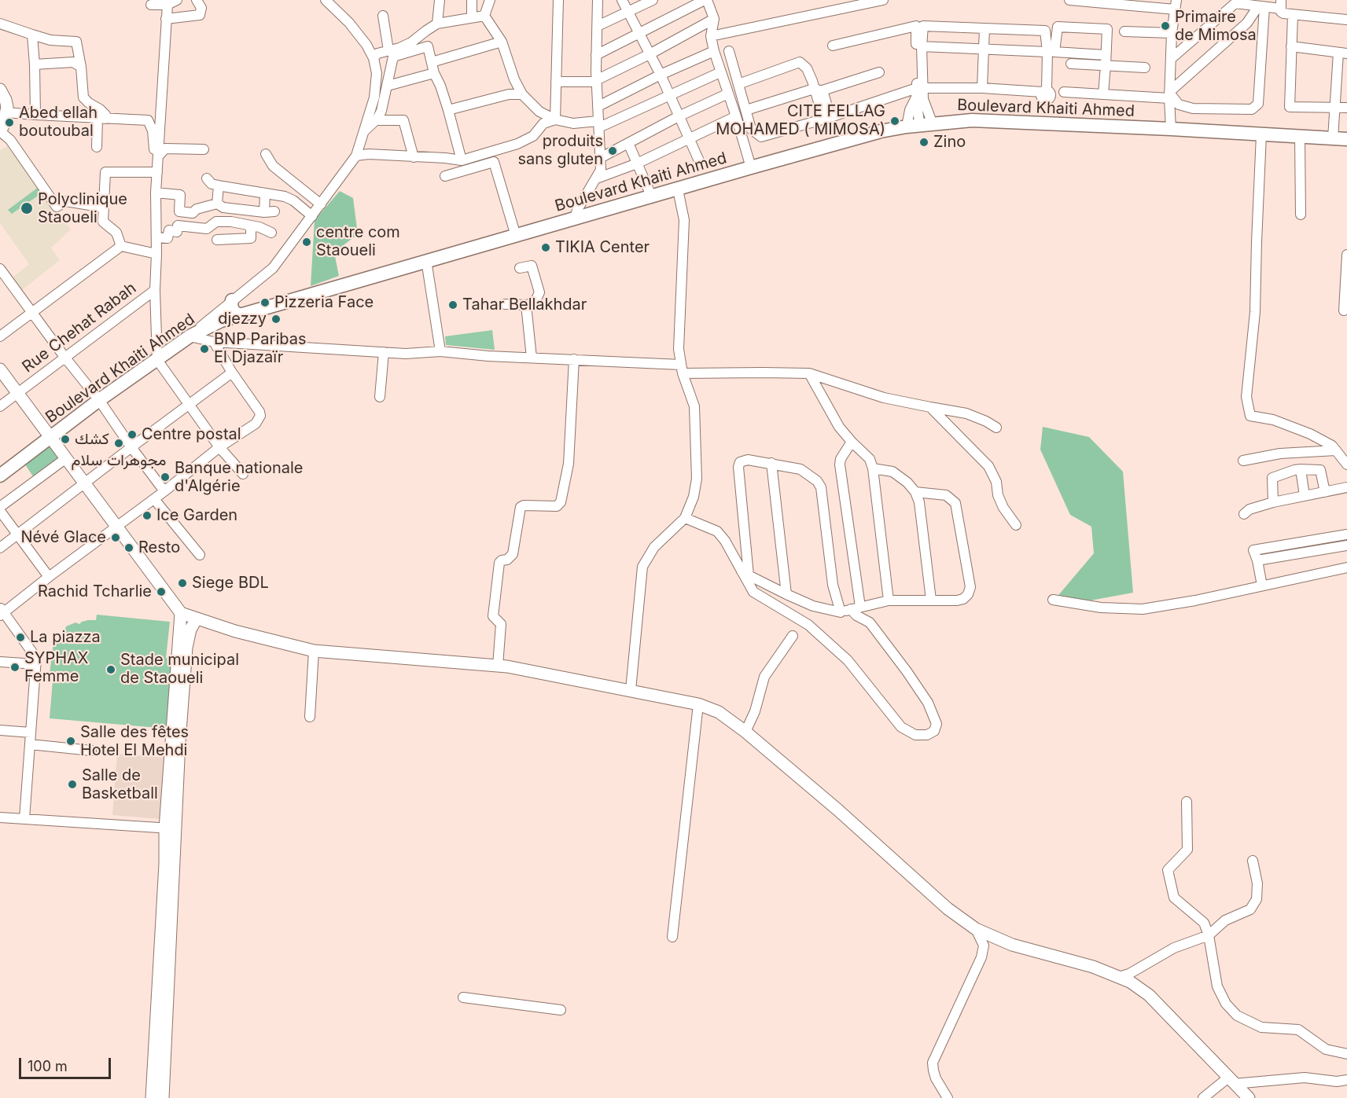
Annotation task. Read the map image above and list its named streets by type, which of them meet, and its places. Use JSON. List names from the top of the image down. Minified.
{"streets":{"highway":["Boulevard Khaiti Ahmed"],"street":["Rue Chehat Rabah"]},"places":["Primaire de Mimosa","CITE FELLAG MOHAMED ( MIMOSA)","Abed ellah boutoubal","Zino","produits sans gluten","Polyclinique Staoueli","centre com Staoueli","TIKIA Center","Pizzeria Face","Tahar Bellakhdar","djezzy","BNP Paribas El Djazaïr","Centre postal","كشك","مجوهرات سلام","Banque nationale d'Algérie","Ice Garden","Névé Glace","Resto","Siege BDL","Rachid Tcharlie","La piazza","SYPHAX Femme","Stade municipal de Staoueli","Salle des fêtes Hotel El Mehdi","Salle de Basketball"],"scale_bar":"100 m"}
